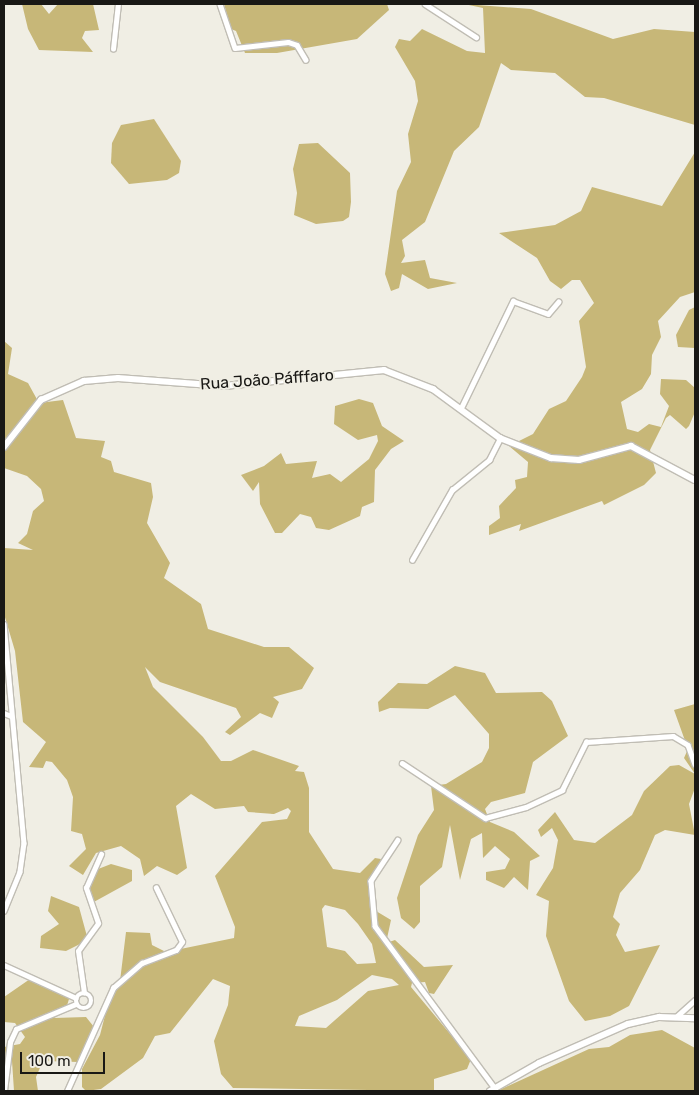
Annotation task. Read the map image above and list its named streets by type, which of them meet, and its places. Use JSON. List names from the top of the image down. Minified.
{"streets":{"street":["Rua João Páfffaro"]},"scale_bar":"100 m"}
